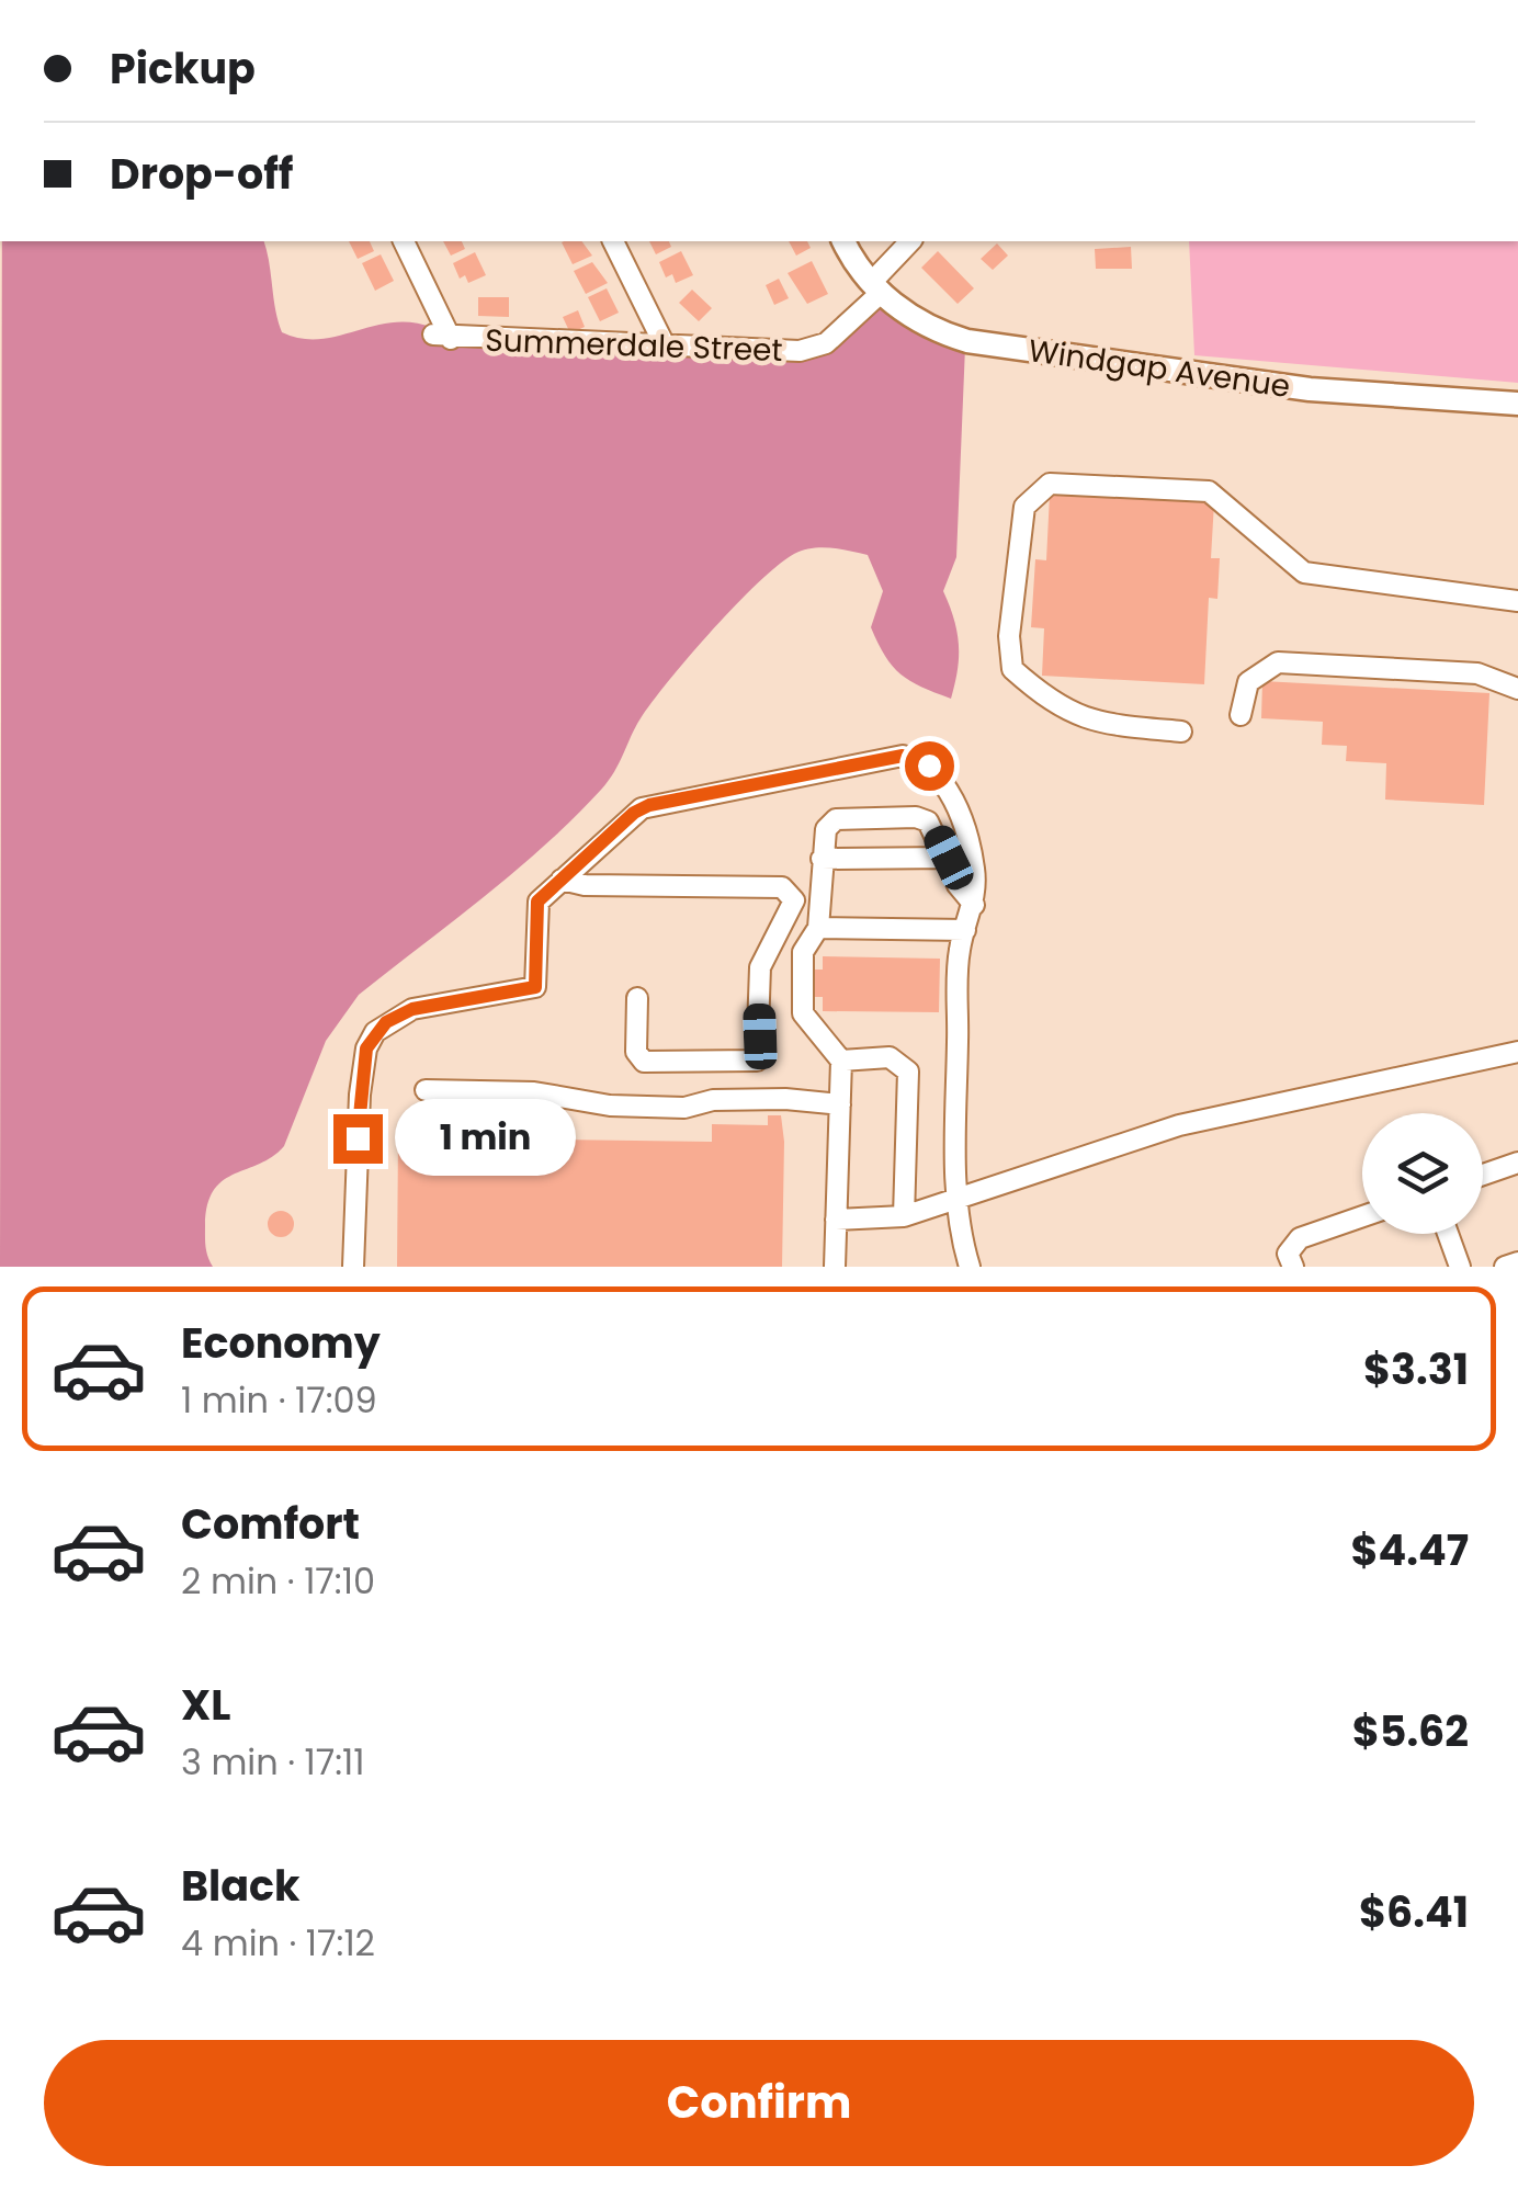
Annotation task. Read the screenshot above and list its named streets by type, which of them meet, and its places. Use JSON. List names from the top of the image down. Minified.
{"streets":{"main road":["Windgap Avenue"],"street":["Summerdale Street"]},"crossings":[["Summerdale Street","Windgap Avenue"]],"page":{"banner":["Pickup","Drop-off"],"bubble":"1 min","list":[{"name":"Economy","note":"1 min · 17:09","value":"$3.31"},{"name":"Comfort","note":"2 min · 17:10","value":"$4.47"},{"name":"XL","note":"3 min · 17:11","value":"$5.62"},{"name":"Black","note":"4 min · 17:12","value":"$6.41"}],"buttons":"Confirm"}}
